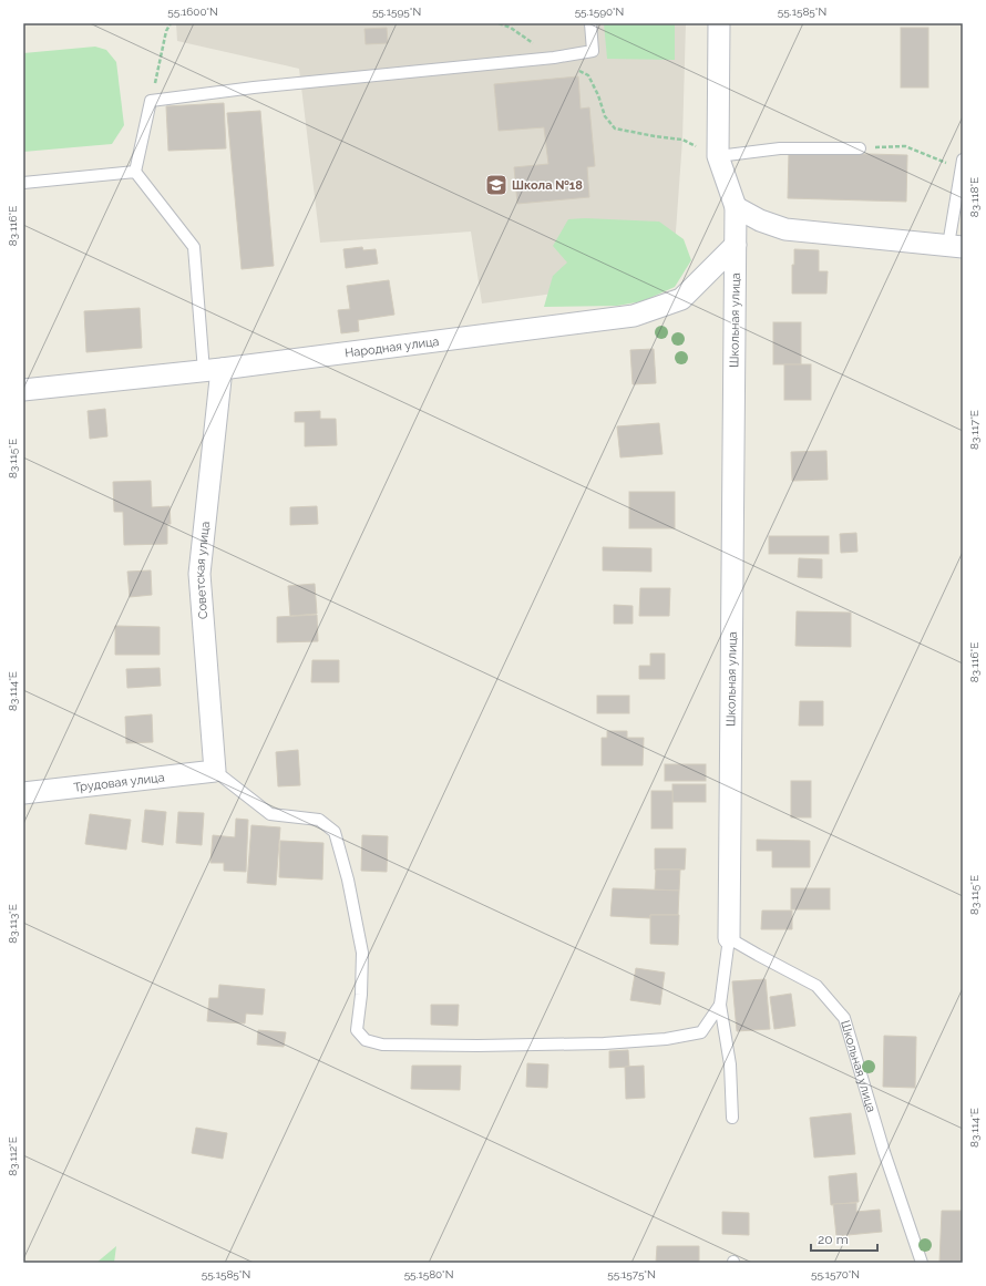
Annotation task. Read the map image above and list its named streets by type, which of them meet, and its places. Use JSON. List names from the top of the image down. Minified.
{"streets":{"street":["Школьная улица","Народная улица","Советская улица","Трудовая улица"]},"crossings":[["Школьная улица","Народная улица"],["Народная улица","Советская улица"],["Советская улица","Трудовая улица"]],"places":{"school or university":["Школа №18"]},"scale_bar":"20 m","coordinates":["55.1600°N","55.1595°N","55.1590°N","55.1585°N","83.118°E","83.116°E","83.117°E","83.115°E","83.114°E","83.113°E","83.112°E","55.1580°N","55.1575°N","55.1570°N"]}
